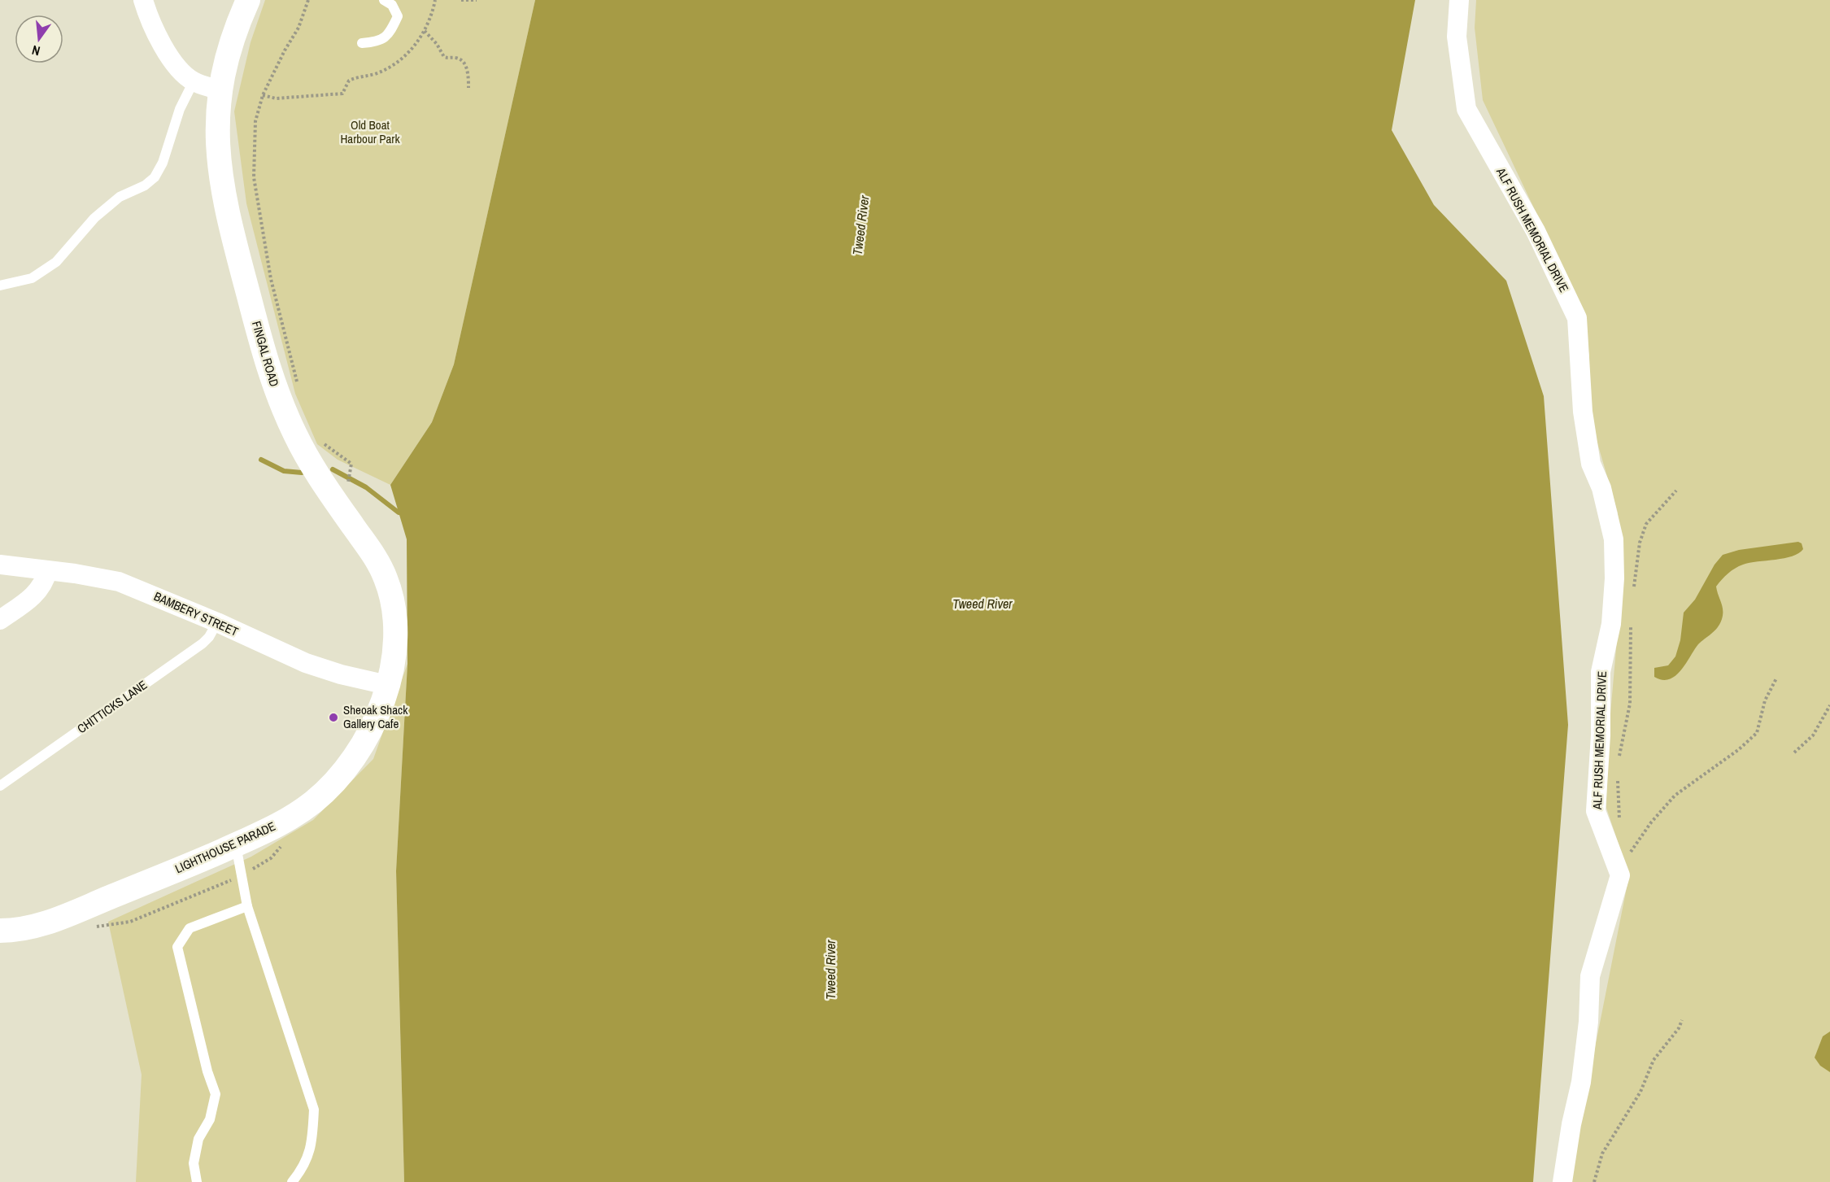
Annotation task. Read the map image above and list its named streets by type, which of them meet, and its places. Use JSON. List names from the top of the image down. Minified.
{"streets":{"street":["ALF RUSH MEMORIAL DRIVE","FINGAL ROAD","BAMBERY STREET","LIGHTHOUSE PARADE"],"lane":["CHITTICKS LANE"]},"crossings":[["FINGAL ROAD","BAMBERY STREET"],["FINGAL ROAD","LIGHTHOUSE PARADE"],["BAMBERY STREET","CHITTICKS LANE"],["BAMBERY STREET","LIGHTHOUSE PARADE"]],"water":["Tweed River"],"parks":["Old Boat Harbour Park"],"places":["Sheoak Shack Gallery Cafe"],"north":"bottom"}
